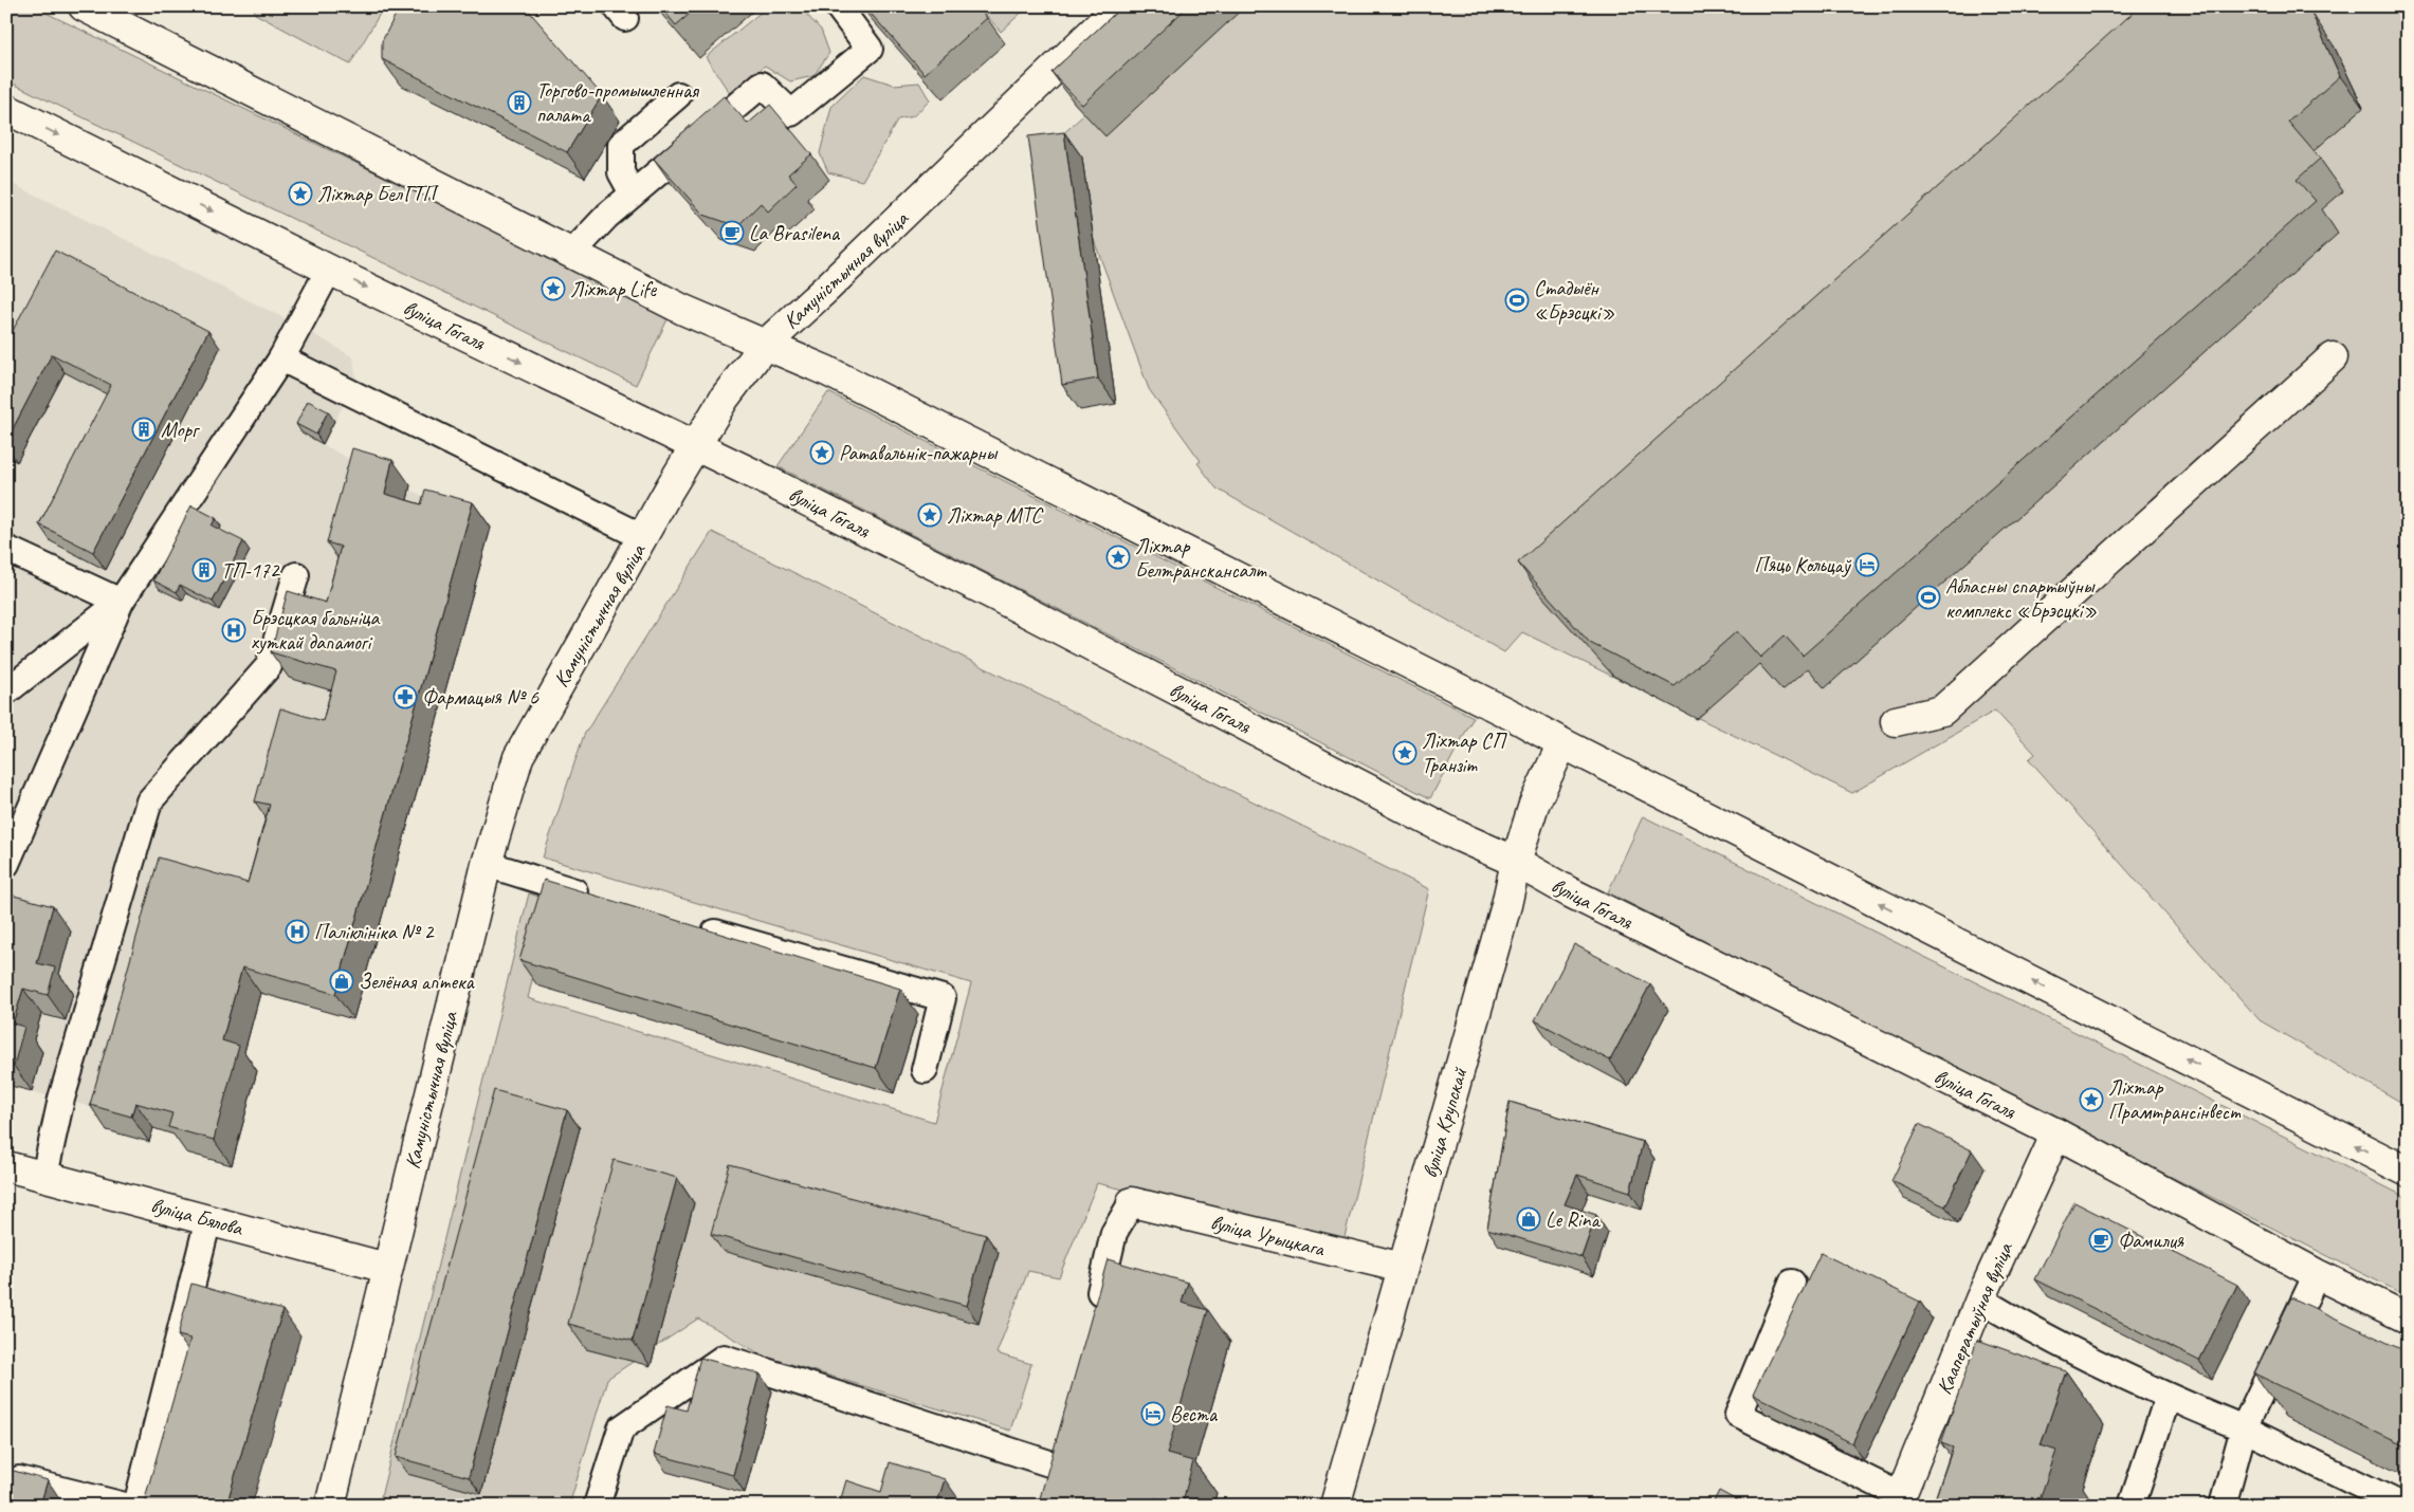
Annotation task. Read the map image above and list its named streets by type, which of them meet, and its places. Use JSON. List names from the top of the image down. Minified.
{"streets":{"main road":["Камуністычная вуліца","вуліца Гогаля","вуліца Крупскай","вуліца Бялова","вуліца Урыцкага","Кааператыўная вуліца"]},"crossings":[["Камуністычная вуліца","вуліца Гогаля"],["Камуністычная вуліца","вуліца Бялова"],["вуліца Гогаля","вуліца Крупскай"],["вуліца Гогаля","Кааператыўная вуліца"],["вуліца Крупскай","вуліца Урыцкага"]],"places":{"building":["Торгово-промышленная палата","Морг","ТП-172"],"place":["Ліхтар БелГТП","Ліхтар Life","Ратавальнік-пажарны","Ліхтар МТС","Ліхтар Белтранскансалт","Ліхтар СП Транзіт","Ліхтар Прамтрансінвест"],"cafe":["La Brasilena","Фамилия"],"sports":["Стадыён «Брэсцкі»","Абласны спартыўны комплекс «Брэсцкі»"],"hotel":["Пяць Кольцаў","Веста"],"hospital":["Брэсцкая бальніца хуткай дапамогі","Паліклініка № 2"],"pharmacy":["Фармацыя № 6"],"shop":["Зелёная аптека","Le Rina"]}}
